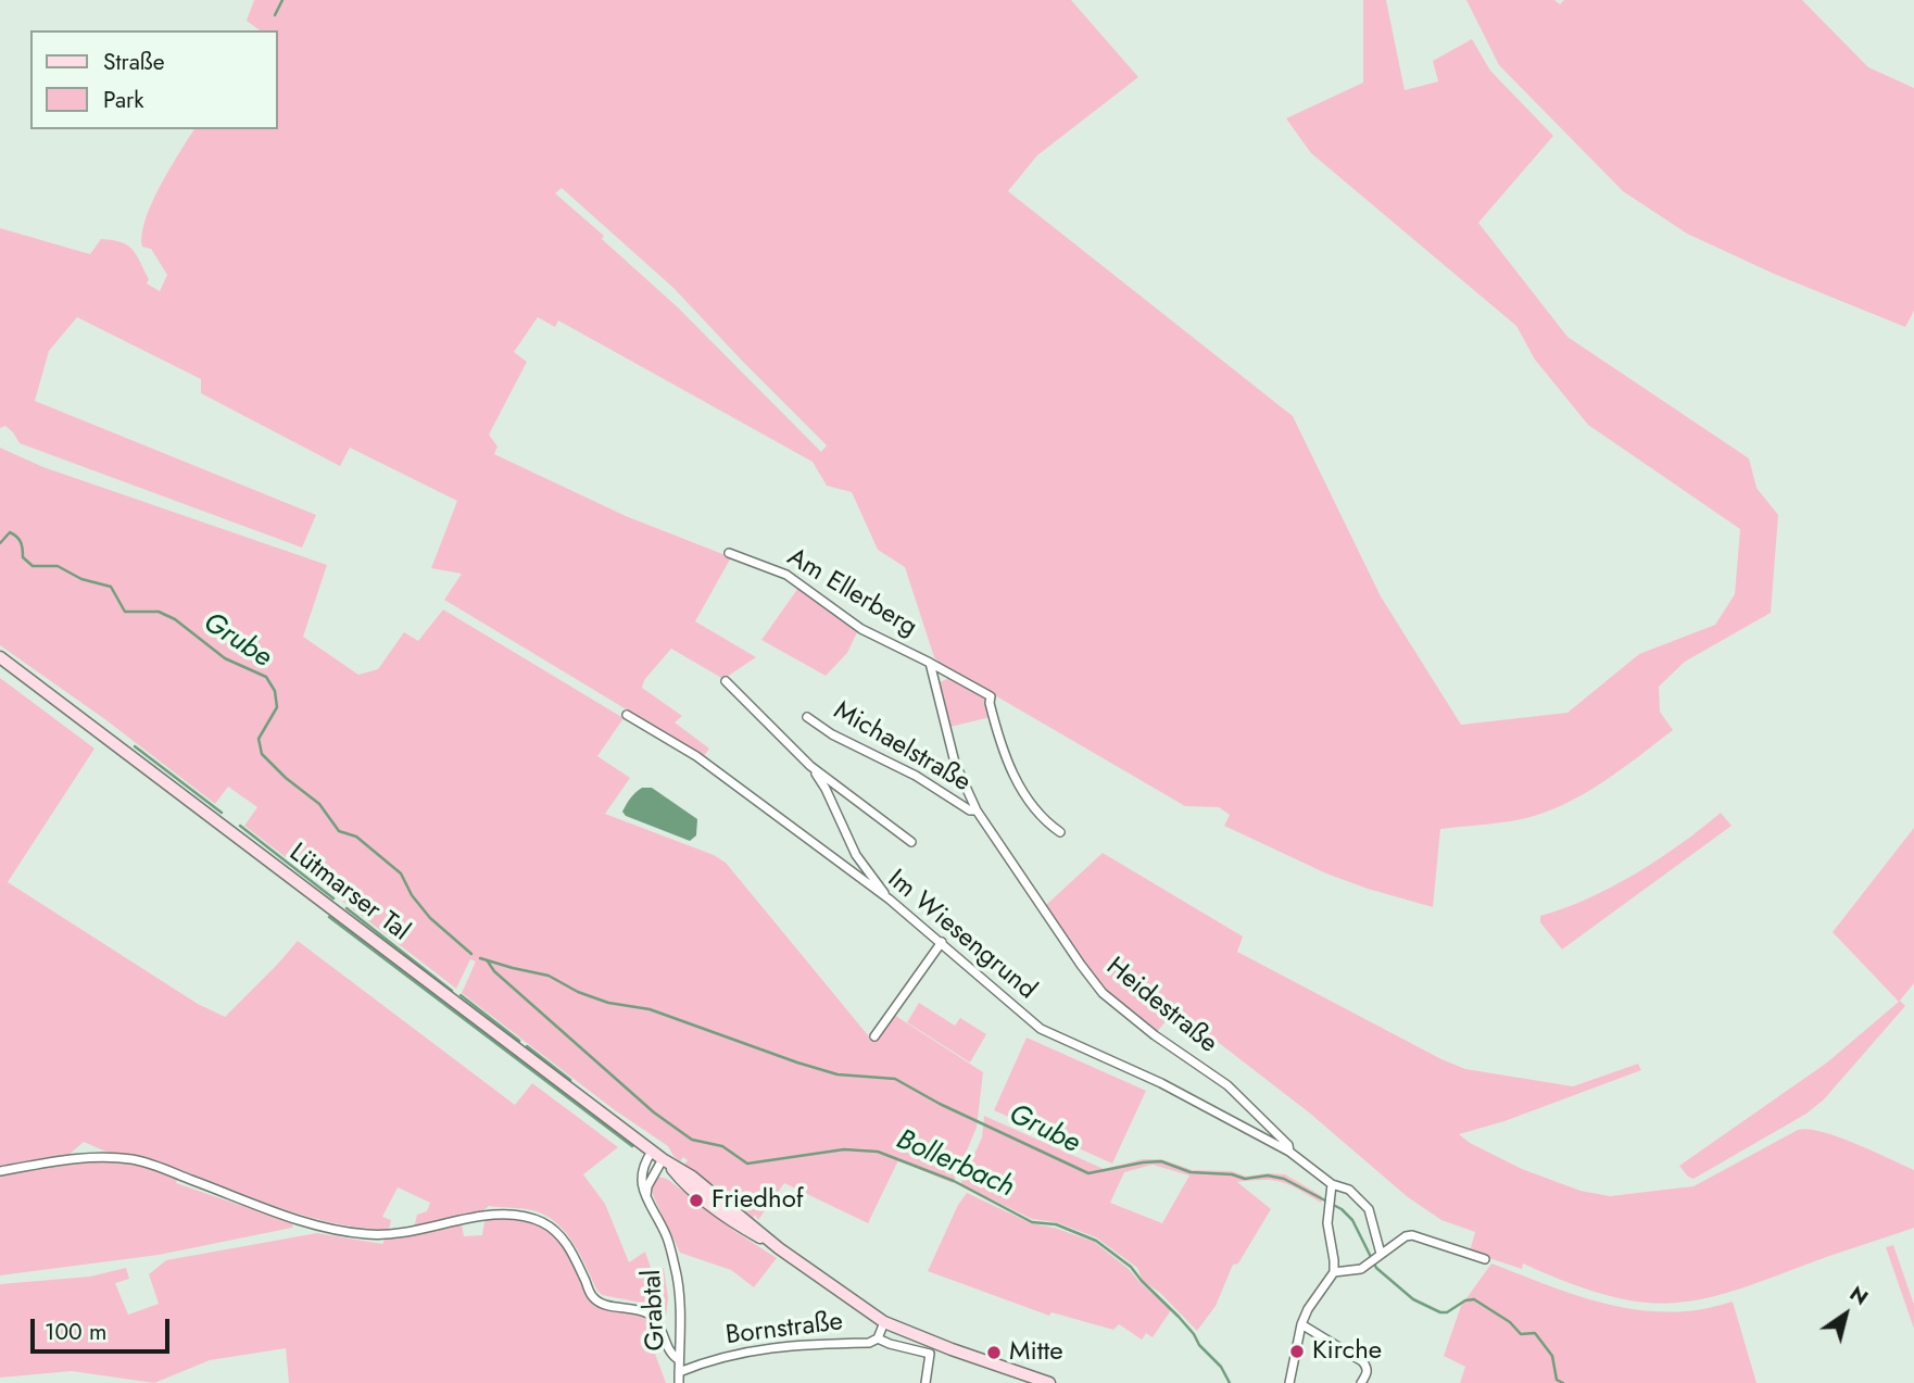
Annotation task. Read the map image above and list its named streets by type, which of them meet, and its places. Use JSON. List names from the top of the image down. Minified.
{"streets":{"main road":["Lütmarser Tal"],"street":["Am Ellerberg","Michaelstraße","Im Wiesengrund","Heidestraße","Grabtal","Bornstraße"]},"crossings":[["Am Ellerberg","Heidestraße"],["Michaelstraße","Heidestraße"],["Lütmarser Tal","Grabtal"],["Lütmarser Tal","Bornstraße"],["Im Wiesengrund","Heidestraße"],["Grabtal","Bornstraße"]],"water":["Grube","Bollerbach"],"places":["Friedhof","Kirche","Mitte"],"legend":["Straße","Park"],"scale_bar":"100 m","north":"top right"}
